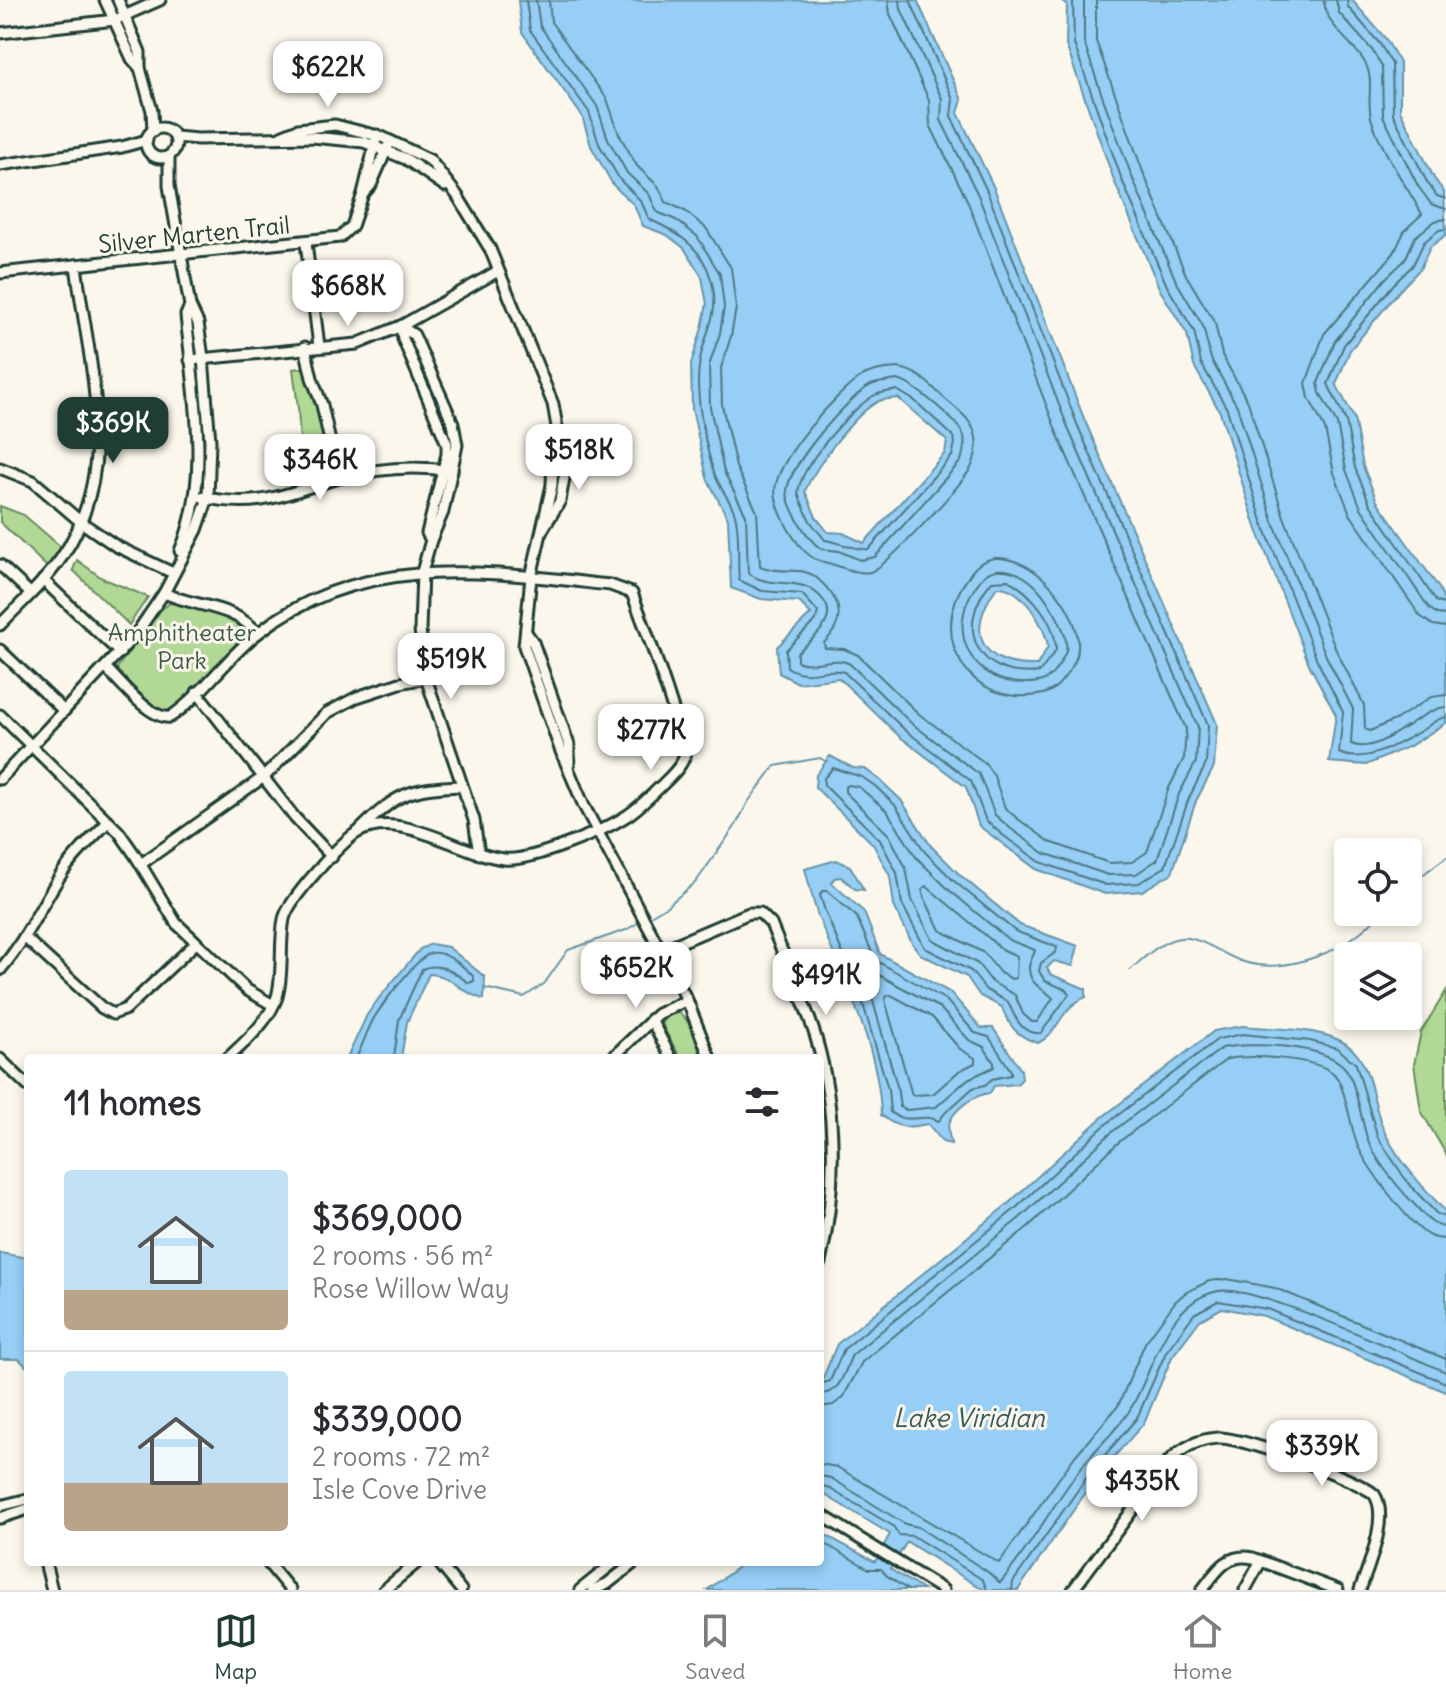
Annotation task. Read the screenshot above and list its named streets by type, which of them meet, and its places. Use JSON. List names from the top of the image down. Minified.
{"streets":{"street":["Silver Marten Trail"]},"water":["Lake Viridian"],"parks":["Amphitheater Park"],"page":{"price":["$622K","$668K","$369K","$518K","$346K","$519K","$277K","$652K","$491K","$339K","$435K"],"heading":"11 homes","list":[{"name":"$369,000","note":"2 rooms · 56 m² · Rose Willow Way"},{"name":"$339,000","note":"2 rooms · 72 m² · Isle Cove Drive"}],"tabs":["Map","Saved","Home"]}}
